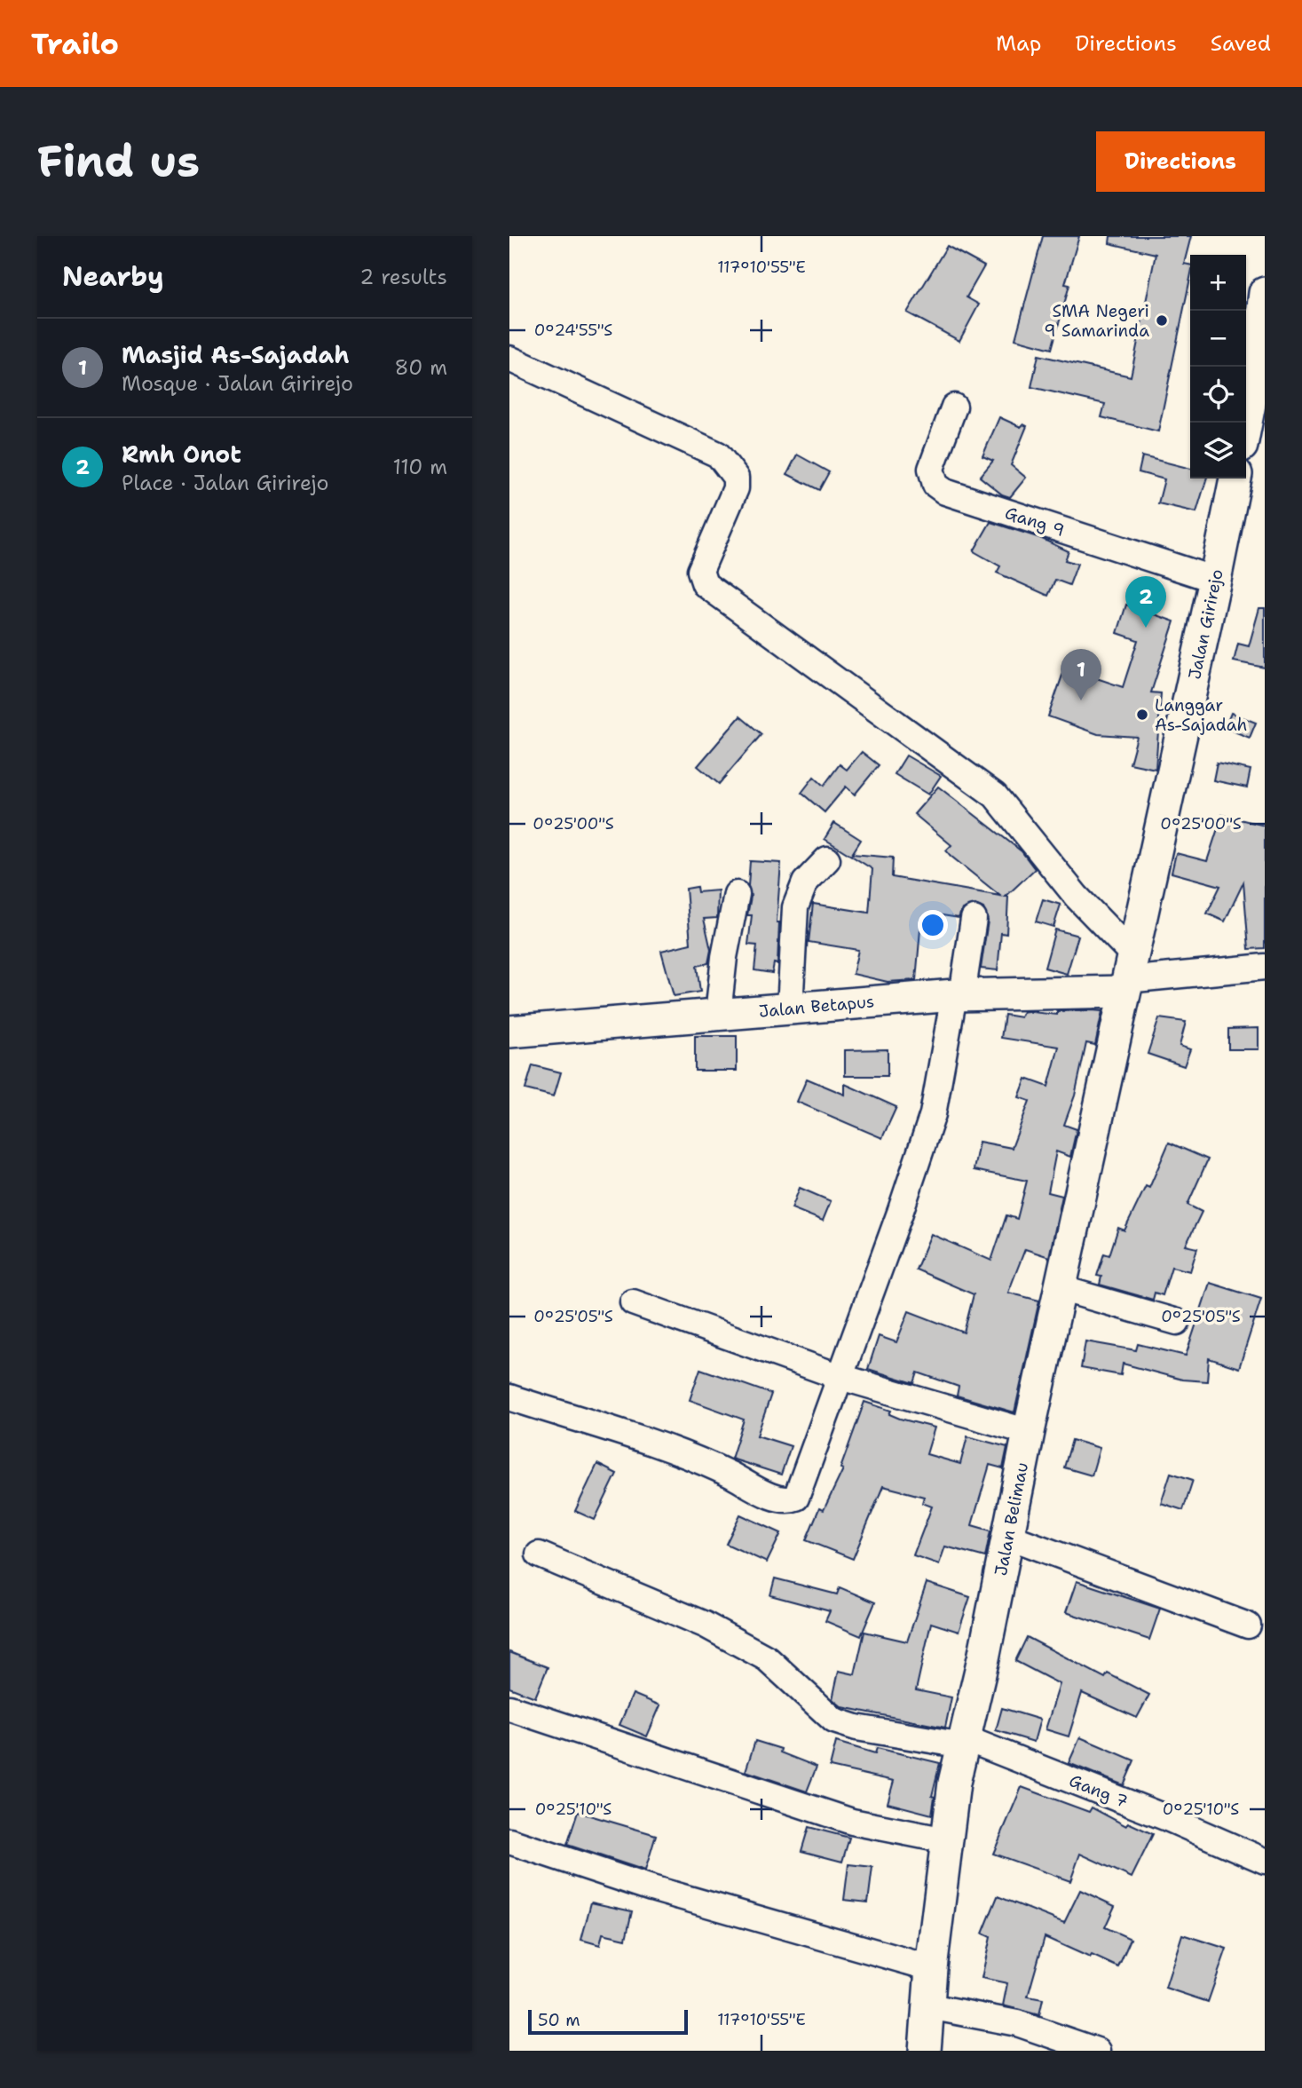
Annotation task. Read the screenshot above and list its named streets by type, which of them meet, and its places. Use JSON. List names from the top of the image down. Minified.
{"streets":{"street":["Gang 9","Jalan Girirejo","Jalan Betapus","Jalan Belimau","Gang 7"]},"crossings":[["Gang 9","Jalan Girirejo"],["Jalan Girirejo","Jalan Betapus"],["Jalan Girirejo","Jalan Belimau"],["Jalan Betapus","Jalan Belimau"],["Jalan Belimau","Gang 7"]],"places":["SMA Negeri 9 Samarinda","Langgar As-Sajadah"],"scale_bar":"50 m","page":{"header":"Trailo","nav":["Map","Directions","Saved"],"buttons":"Directions","title":"Find us","heading":["Nearby","2 results"],"map_buttons":["+","−"],"list":[{"mark":"1","name":"Masjid As-Sajadah","note":"Mosque · Jalan Girirejo","value":"80 m"},{"mark":"2","name":"Rmh Onot","note":"Place · Jalan Girirejo","value":"110 m"}],"pins":["2","1"],"scale":"50 m"},"coordinates":["117°10'55\"E","0°24'55\"S","0°25'00\"S","0°25'05\"S","0°25'10\"S"]}
